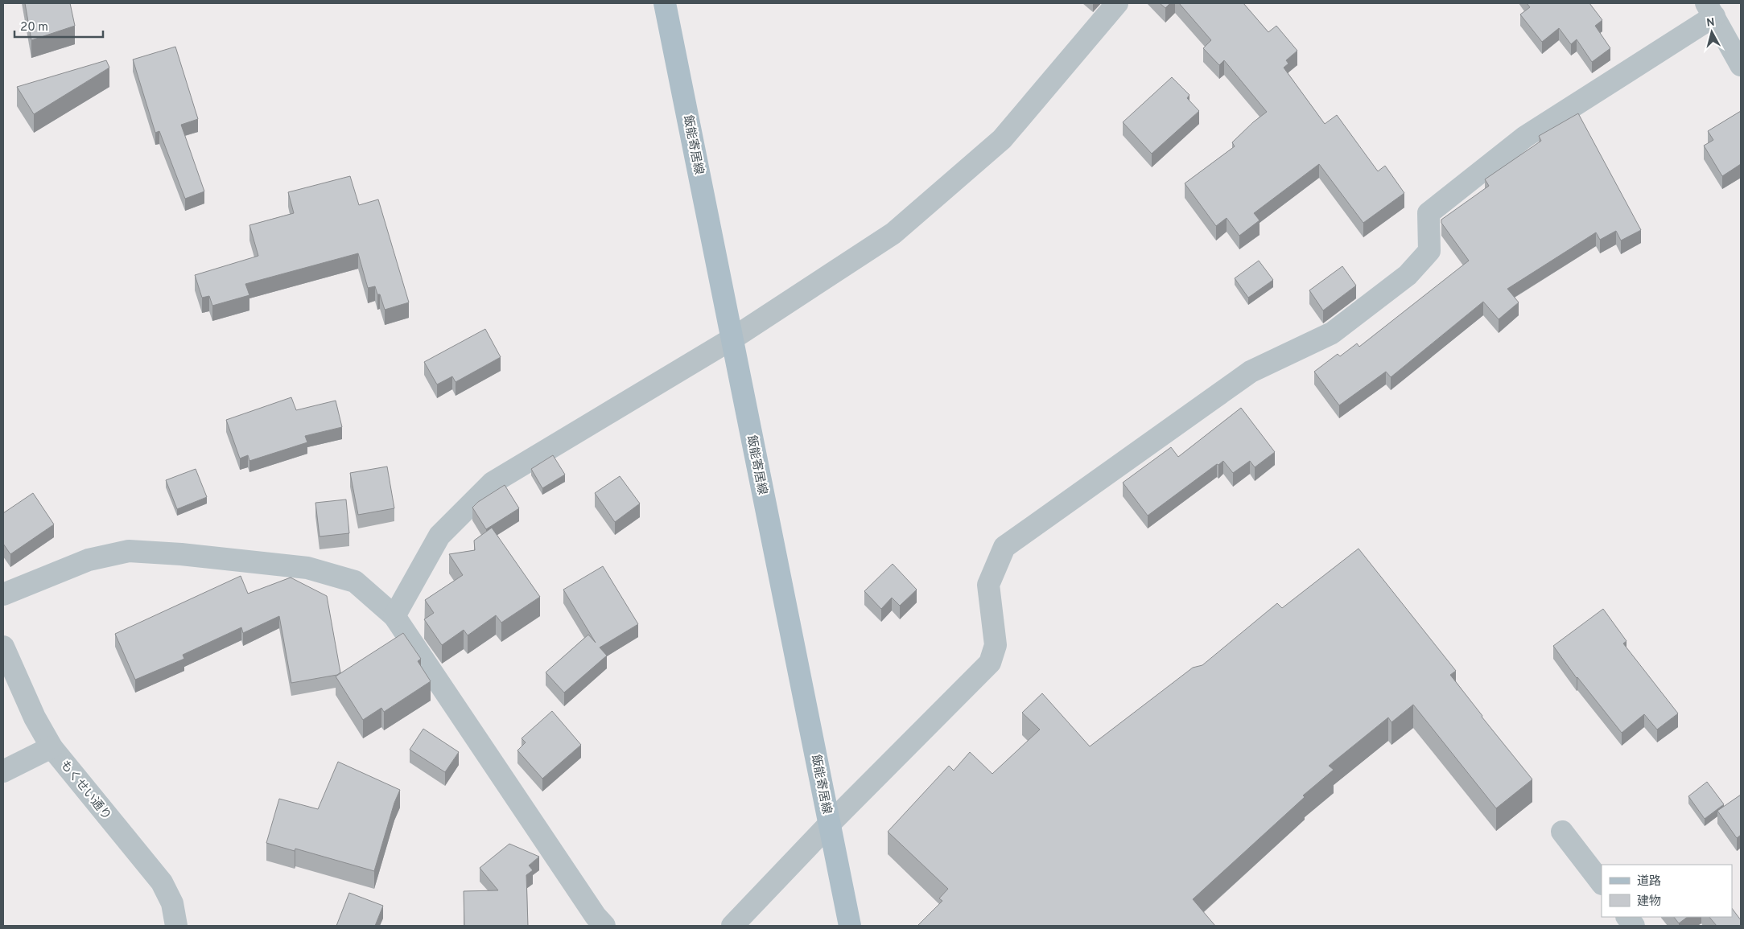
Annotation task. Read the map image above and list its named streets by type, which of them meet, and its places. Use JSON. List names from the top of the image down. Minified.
{"streets":{"main road":["飯能寄居線"],"street":["もくせい通り"]},"legend":["道路","建物"],"scale_bar":"20 m","north":"top"}
